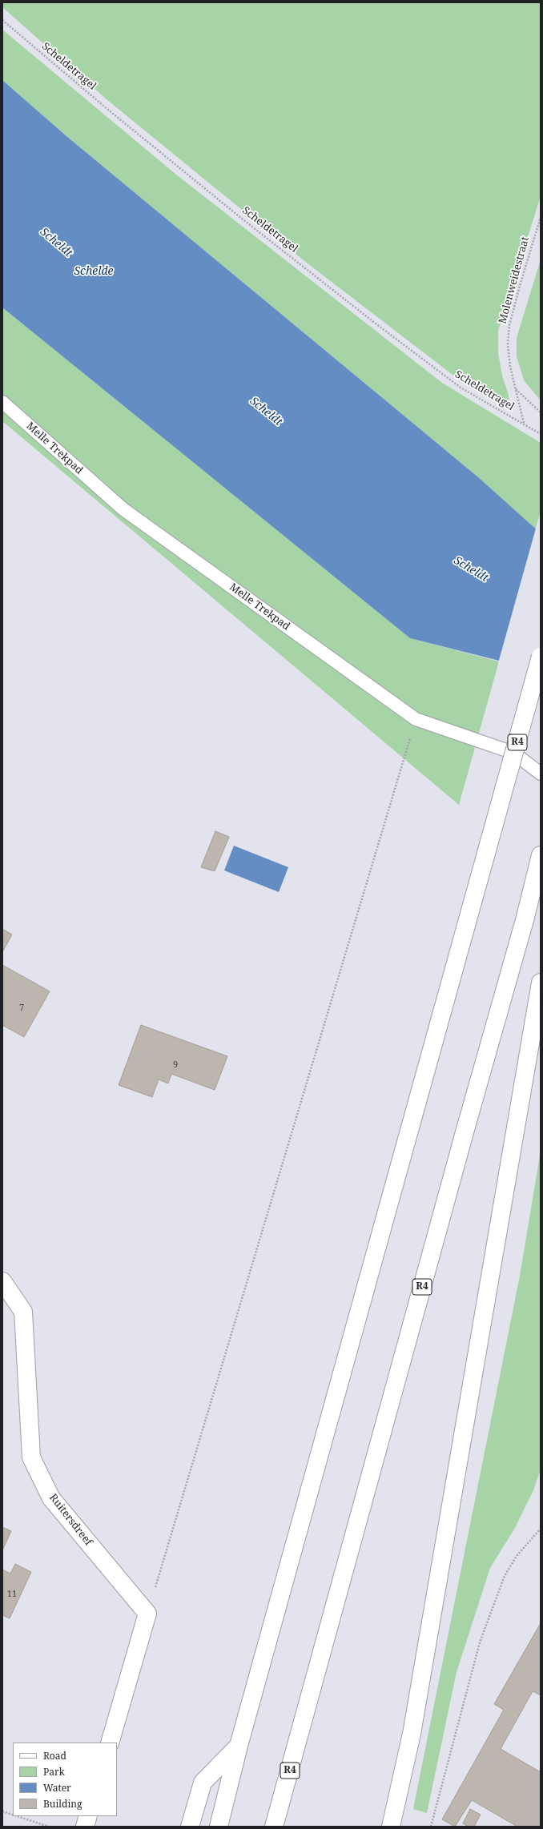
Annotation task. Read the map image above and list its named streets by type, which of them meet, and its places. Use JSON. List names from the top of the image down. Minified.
{"streets":{"main road":["R4","Ruitersdreef"],"lane":["Melle Trekpad"],"path":["Scheldetragel","Molenweidestraat"]},"crossings":[["Scheldetragel","Molenweidestraat"]],"water":["Scheldt","Schelde"],"house_numbers":["7","9","11"],"legend":["Road","Park","Water","Building"]}
